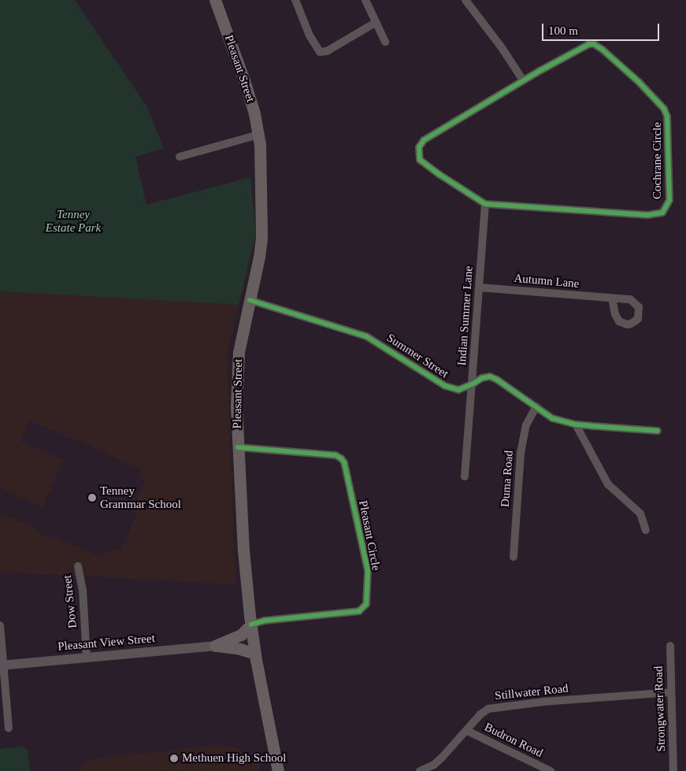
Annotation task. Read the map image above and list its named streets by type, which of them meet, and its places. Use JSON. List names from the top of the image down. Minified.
{"streets":{"main road":["Pleasant Street"],"street":["Cochrane Circle","Autumn Lane","Indian Summer Lane","Summer Street","Duma Road","Pleasant Circle","Dow Street","Pleasant View Street","Stillwater Road","Strongwater Road","Budron Road"]},"crossings":[["Pleasant Street","Summer Street"],["Pleasant Street","Pleasant Circle"],["Cochrane Circle","Indian Summer Lane"],["Autumn Lane","Indian Summer Lane"],["Indian Summer Lane","Summer Street"],["Summer Street","Duma Road"],["Dow Street","Pleasant View Street"],["Stillwater Road","Strongwater Road"],["Stillwater Road","Budron Road"]],"parks":["Tenney Estate Park"],"places":["Tenney Grammar School","Methuen High School"],"scale_bar":"100 m"}
